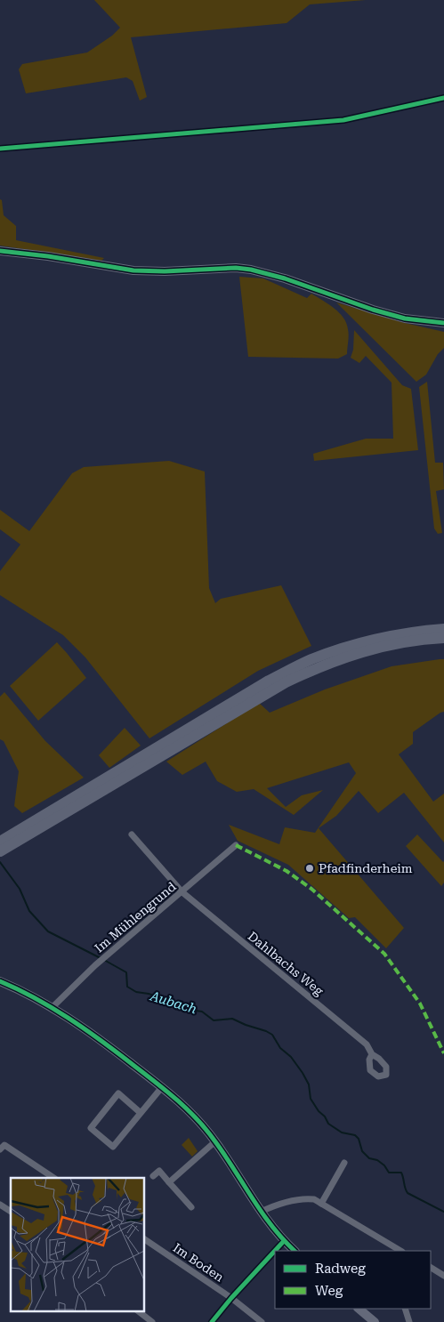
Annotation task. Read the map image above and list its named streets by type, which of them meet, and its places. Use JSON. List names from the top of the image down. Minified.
{"streets":{"street":["Im Mühlengrund","Dahlbachs Weg","Im Boden"]},"crossings":[["Im Mühlengrund","Dahlbachs Weg"]],"water":["Aubach"],"places":["Pfadfinderheim"],"legend":["Radweg","Weg"]}
